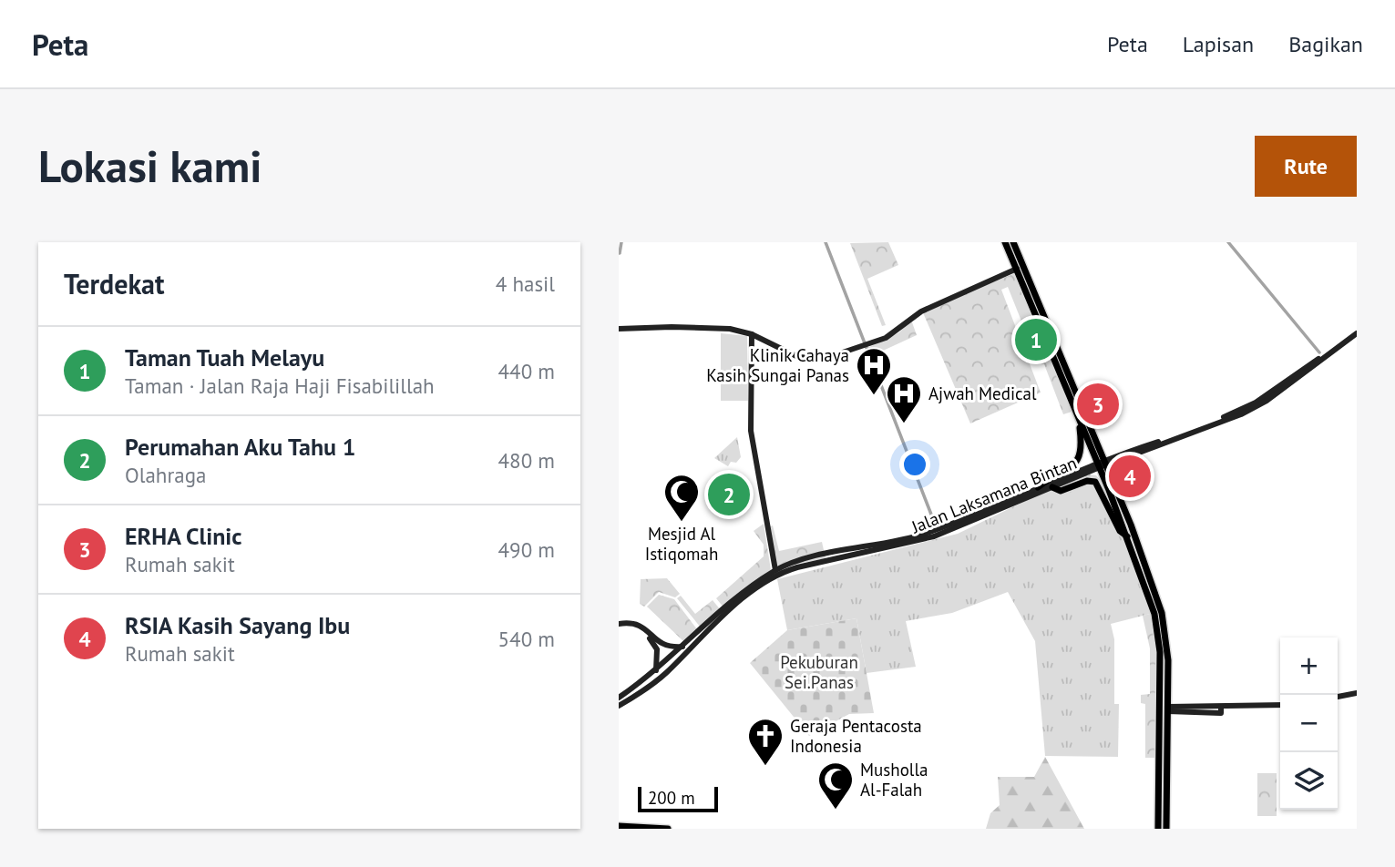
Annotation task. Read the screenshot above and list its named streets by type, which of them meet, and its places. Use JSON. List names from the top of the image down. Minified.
{"streets":{"main road":["Jalan Laksamana Bintan"]},"parks":["Pekuburan Sei.Panas"],"places":{"hospital":["Klinik Cahaya Kasih Sungai Panas","Ajwah Medical"],"mosque":["Mesjid Al Istiqomah","Musholla Al-Falah"],"church":["Geraja Pentacosta Indonesia"]},"scale_bar":"200 m","page":{"header":"Peta","nav":["Peta","Lapisan","Bagikan"],"buttons":"Rute","title":"Lokasi kami","heading":["Terdekat","4 hasil"],"pins":["1","3","4","2"],"list":[{"mark":"1","name":"Taman Tuah Melayu","note":"Taman · Jalan Raja Haji Fisabilillah","value":"440 m"},{"mark":"2","name":"Perumahan Aku Tahu 1","note":"Olahraga","value":"480 m"},{"mark":"3","name":"ERHA Clinic","note":"Rumah sakit","value":"490 m"},{"mark":"4","name":"RSIA Kasih Sayang Ibu","note":"Rumah sakit","value":"540 m"}],"map_buttons":["+","−"],"scale":"200 m"}}
